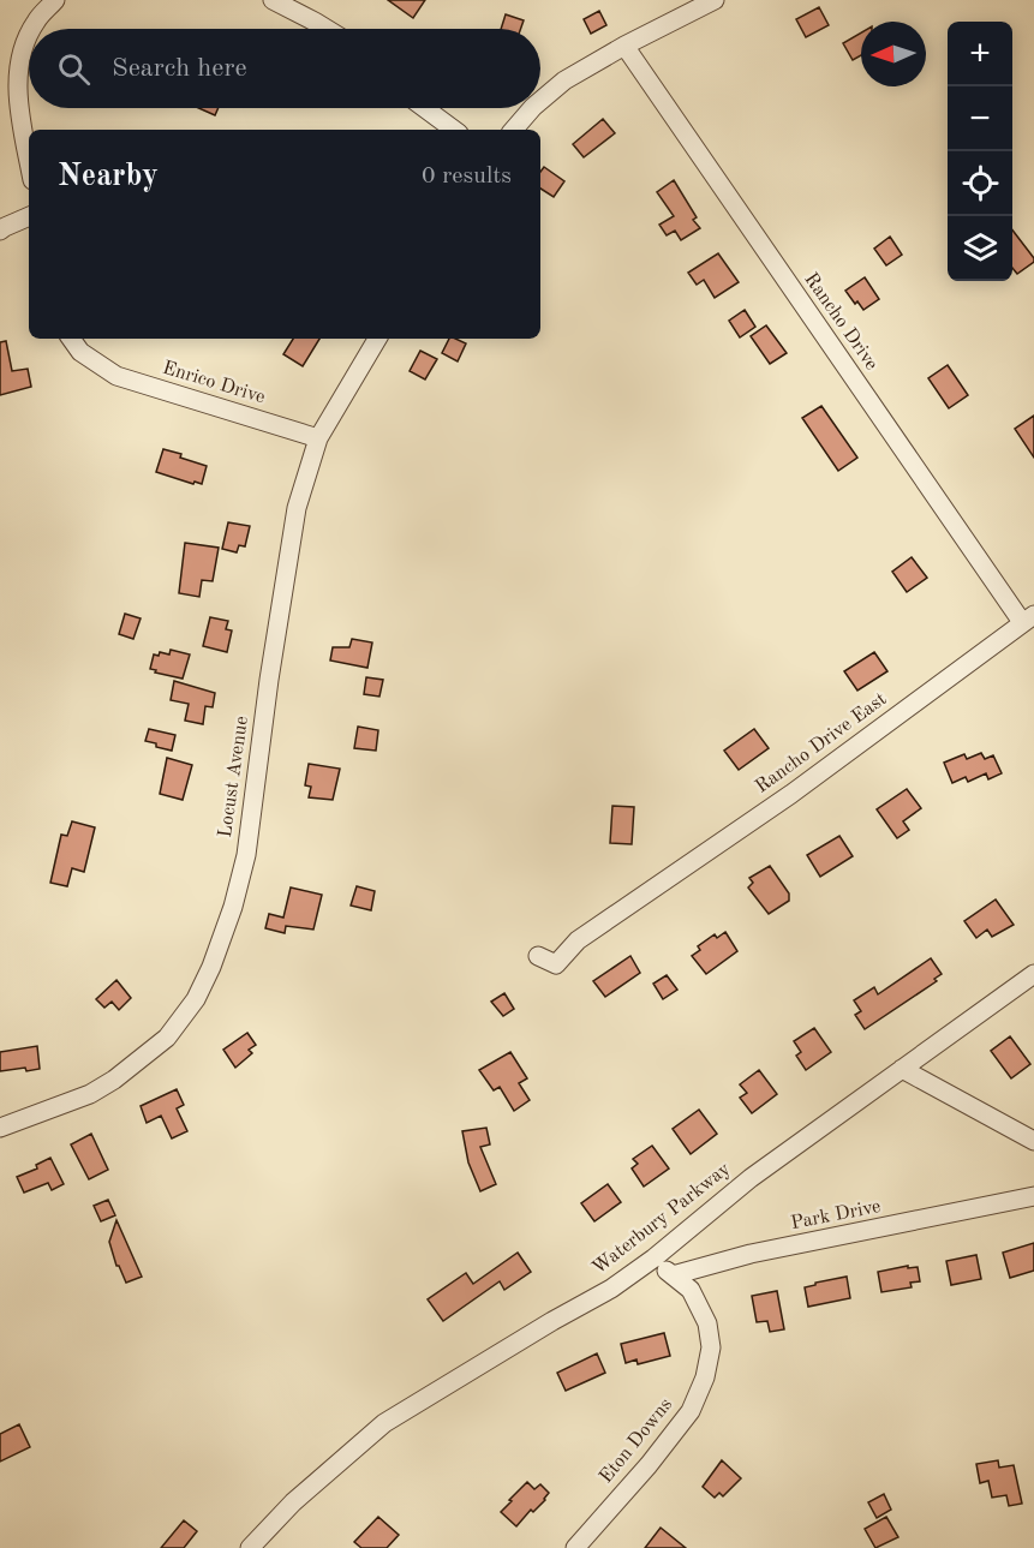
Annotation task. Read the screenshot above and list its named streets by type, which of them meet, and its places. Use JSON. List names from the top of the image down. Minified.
{"streets":{"street":["Rancho Drive","Enrico Drive","Rancho Drive East","Locust Avenue","Park Drive","Waterbury Parkway","Eton Downs"]},"crossings":[["Rancho Drive","Rancho Drive East"],["Enrico Drive","Locust Avenue"],["Park Drive","Eton Downs"]],"north":"left","page":{"map_buttons":["+","−"],"search":"Search here","heading":["Nearby","0 results"]}}
